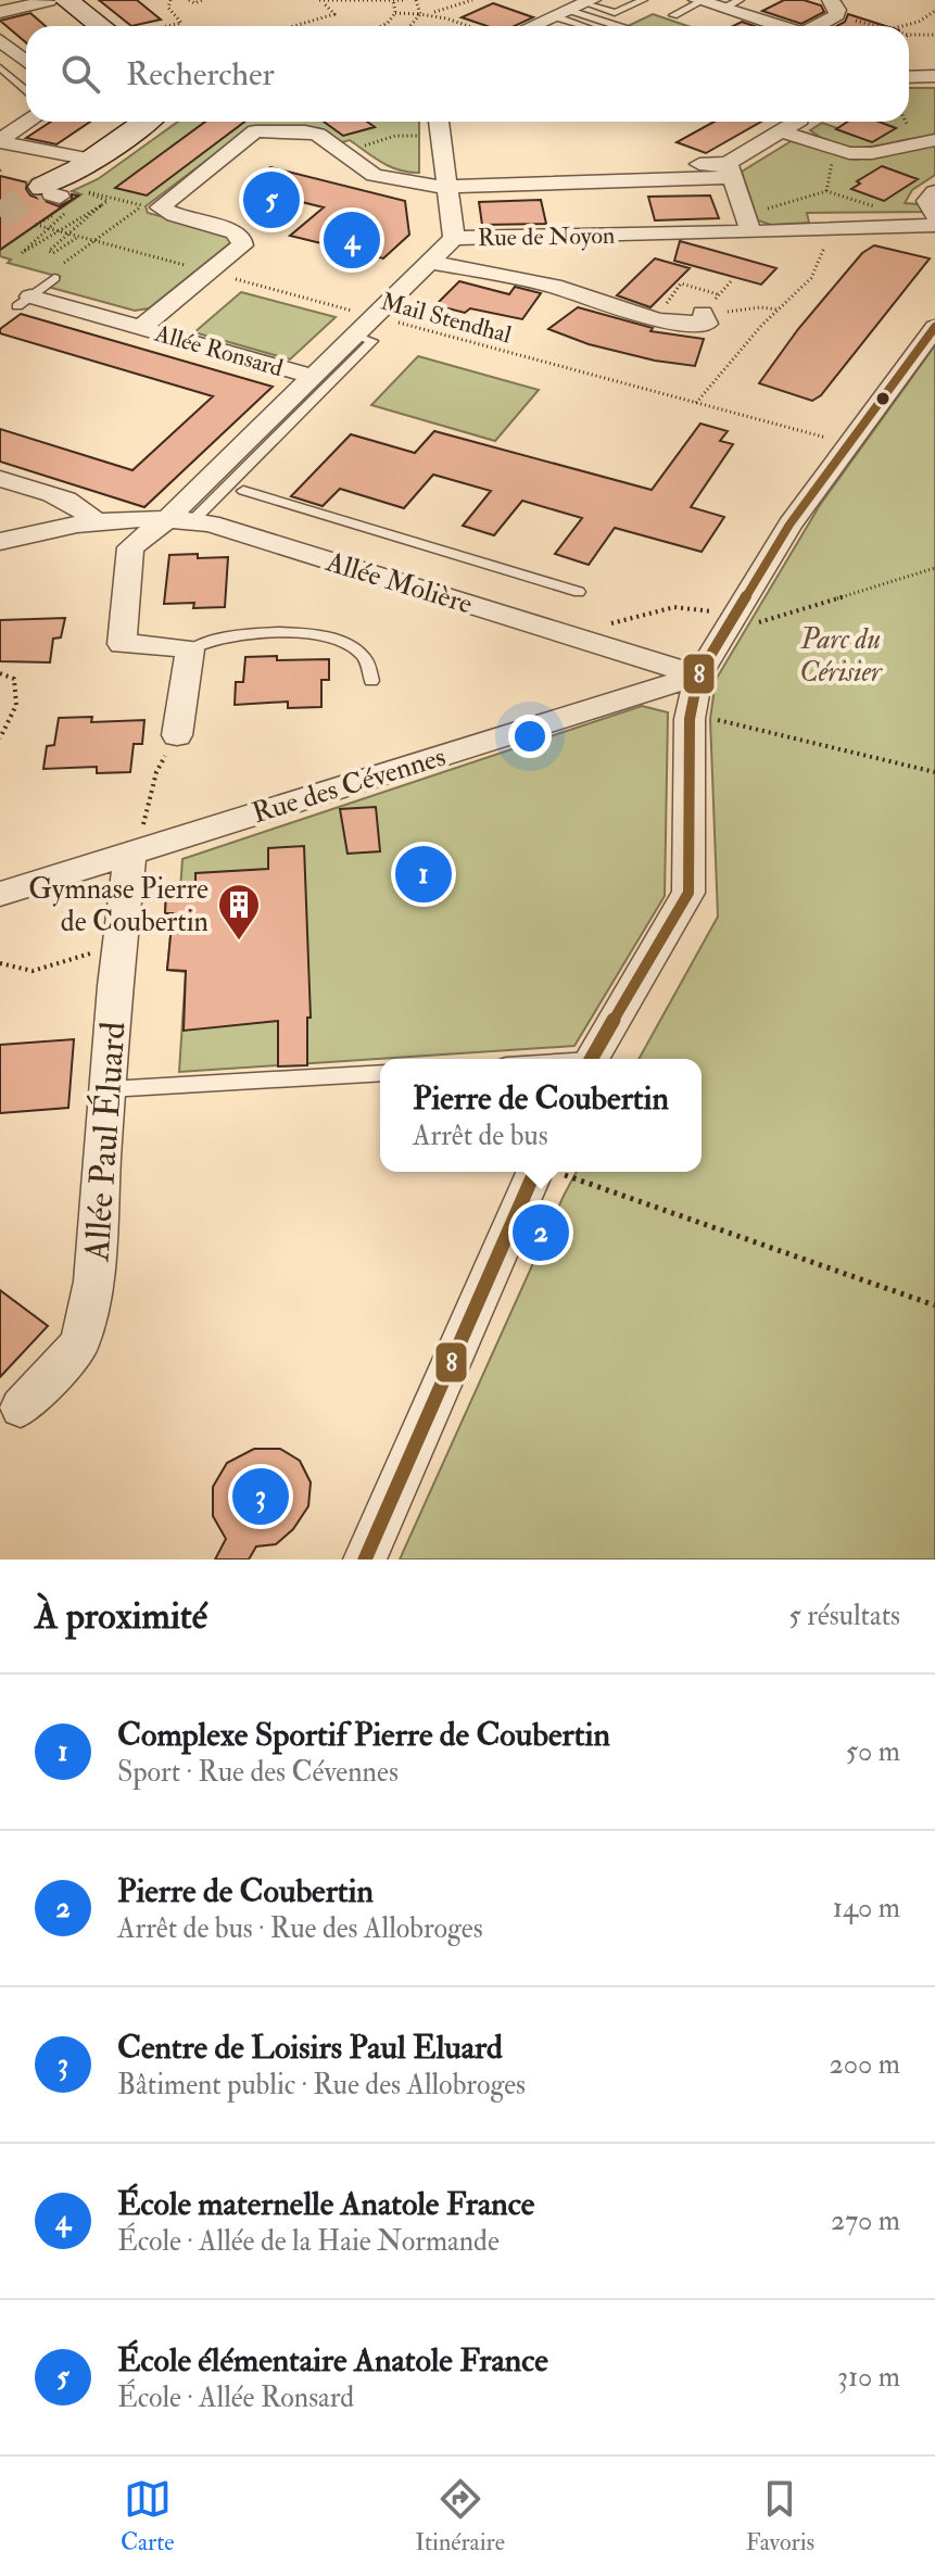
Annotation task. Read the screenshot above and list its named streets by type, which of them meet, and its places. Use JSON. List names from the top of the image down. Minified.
{"streets":{"street":["Rue de Noyon","Allée Ronsard","Allée Molière","Rue des Cévennes","Allée Paul Éluard"],"path":["Mail Stendhal"]},"crossings":[["Rue de Noyon","Mail Stendhal"],["Rue de Noyon","Allée Ronsard"],["Rue de Noyon","Allée Molière"],["Mail Stendhal","Allée Ronsard"],["Allée Molière","Rue des Cévennes"],["Rue des Cévennes","Allée Paul Éluard"]],"parks":["Parc du Cérisier"],"places":{"building":["Gymnase Pierre de Coubertin"]},"lines":["transit line 8"],"page":{"search":"Rechercher","pins":["5","4","1","2","3"],"popup":["Pierre de Coubertin","Arrêt de bus"],"heading":["À proximité","5 résultats"],"list":[{"mark":"1","name":"Complexe Sportif Pierre de Coubertin","note":"Sport · Rue des Cévennes","value":"50 m"},{"mark":"2","name":"Pierre de Coubertin","note":"Arrêt de bus · Rue des Allobroges","value":"140 m"},{"mark":"3","name":"Centre de Loisirs Paul Eluard","note":"Bâtiment public · Rue des Allobroges","value":"200 m"},{"mark":"4","name":"École maternelle Anatole France","note":"École · Allée de la Haie Normande","value":"270 m"},{"mark":"5","name":"École élémentaire Anatole France","note":"École · Allée Ronsard","value":"310 m"}],"nav":["Carte","Itinéraire","Favoris"]}}
